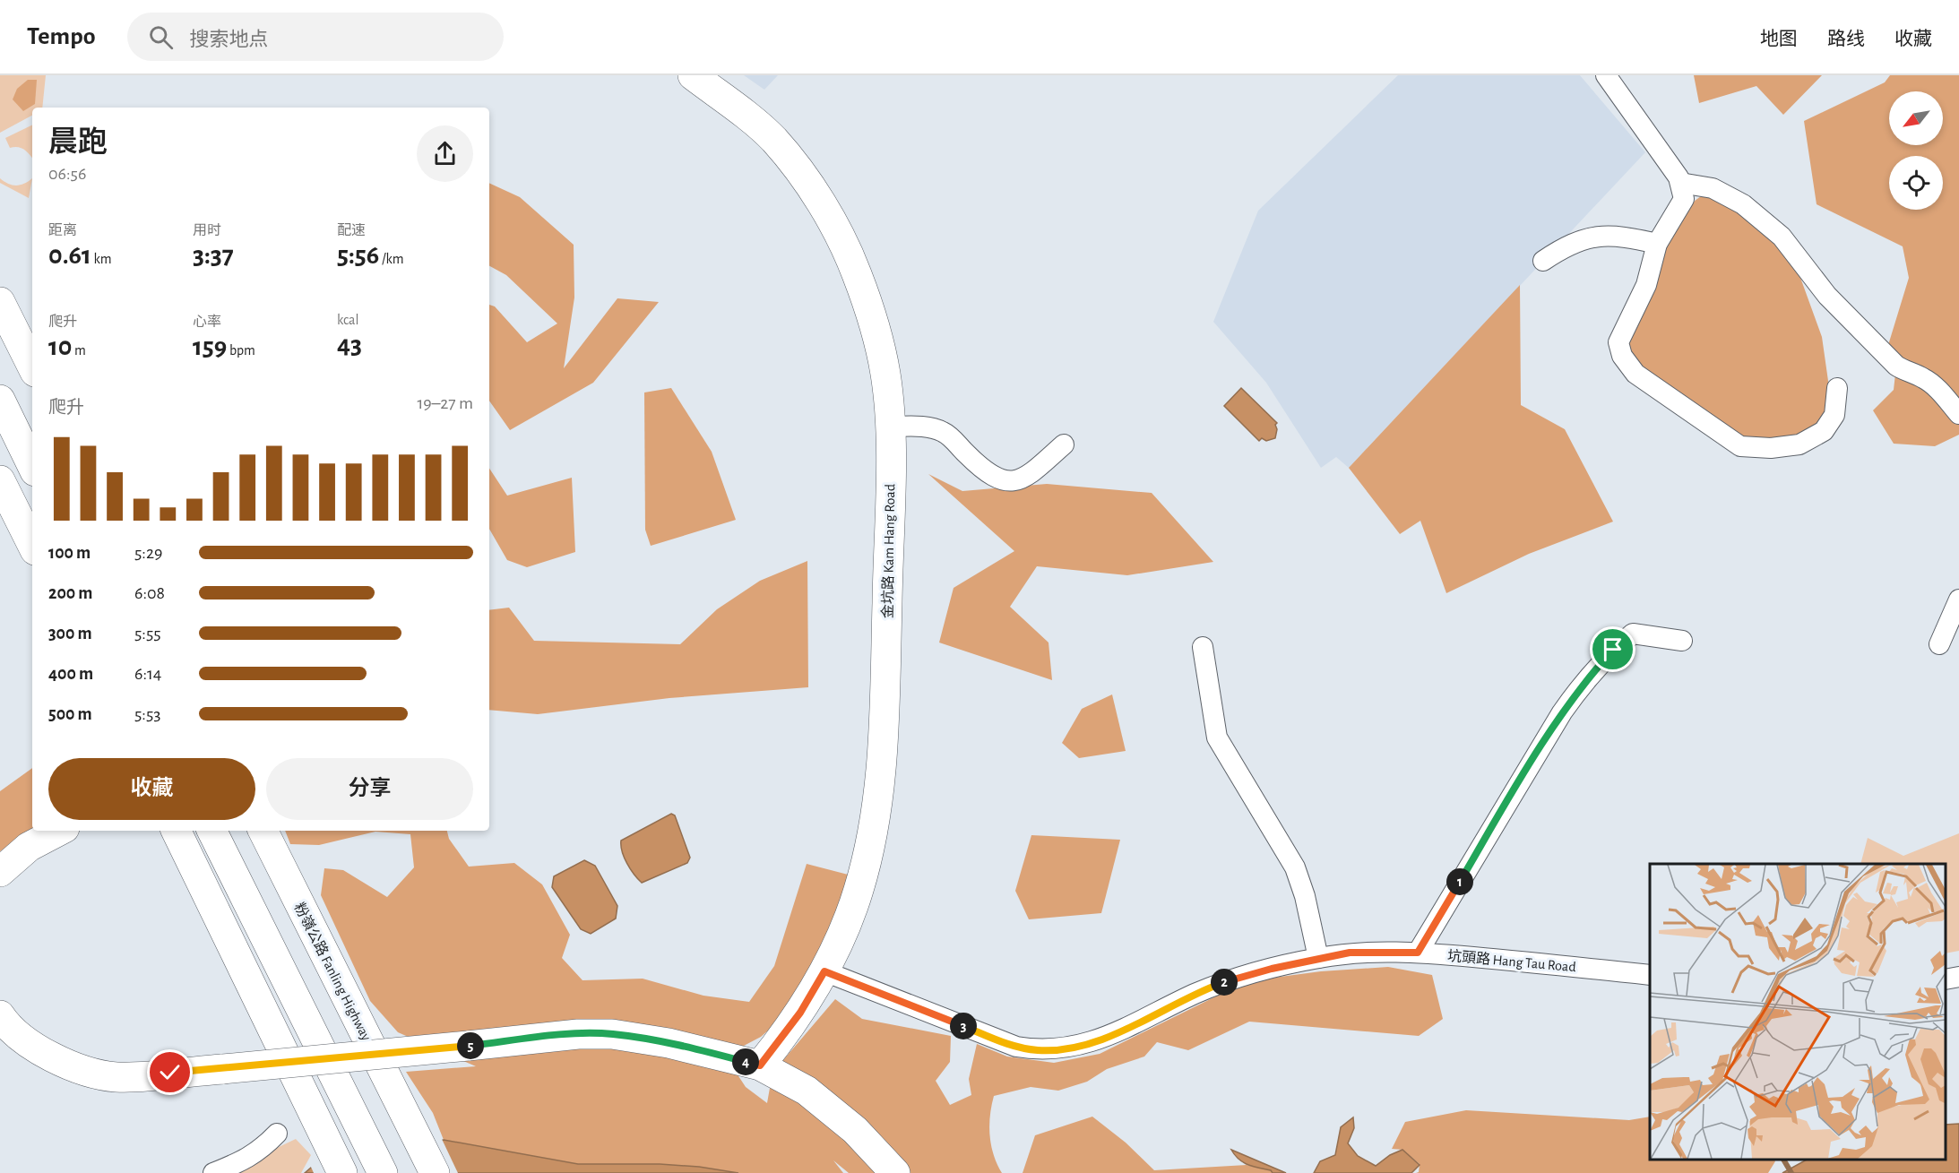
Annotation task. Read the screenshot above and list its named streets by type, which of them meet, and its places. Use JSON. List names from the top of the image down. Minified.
{"streets":{"main road":["金坑路 Kam Hang Road","粉嶺公路 Fanling Highway"],"street":["坑頭路 Hang Tau Road"]},"crossings":[["金坑路 Kam Hang Road","坑頭路 Hang Tau Road"]],"north":"bottom left","page":{"header":"Tempo","search":"搜索地点","nav":["地图","路线","收藏"],"heading":["晨跑","06:56"],"stats":[["距离","0.61 km"],["用时","3:37"],["配速","5:56 /km"],["爬升","10 m"],["心率","159 bpm"],["kcal","43"]],"chart":["爬升","19–27 m"],"list":[{"name":"100 m","note":"5:29"},{"name":"200 m","note":"6:08"},{"name":"300 m","note":"5:55"},{"name":"400 m","note":"6:14"},{"name":"500 m","note":"5:53"}],"buttons":["收藏","分享"],"pins":["1","2","3","5","4"]}}
